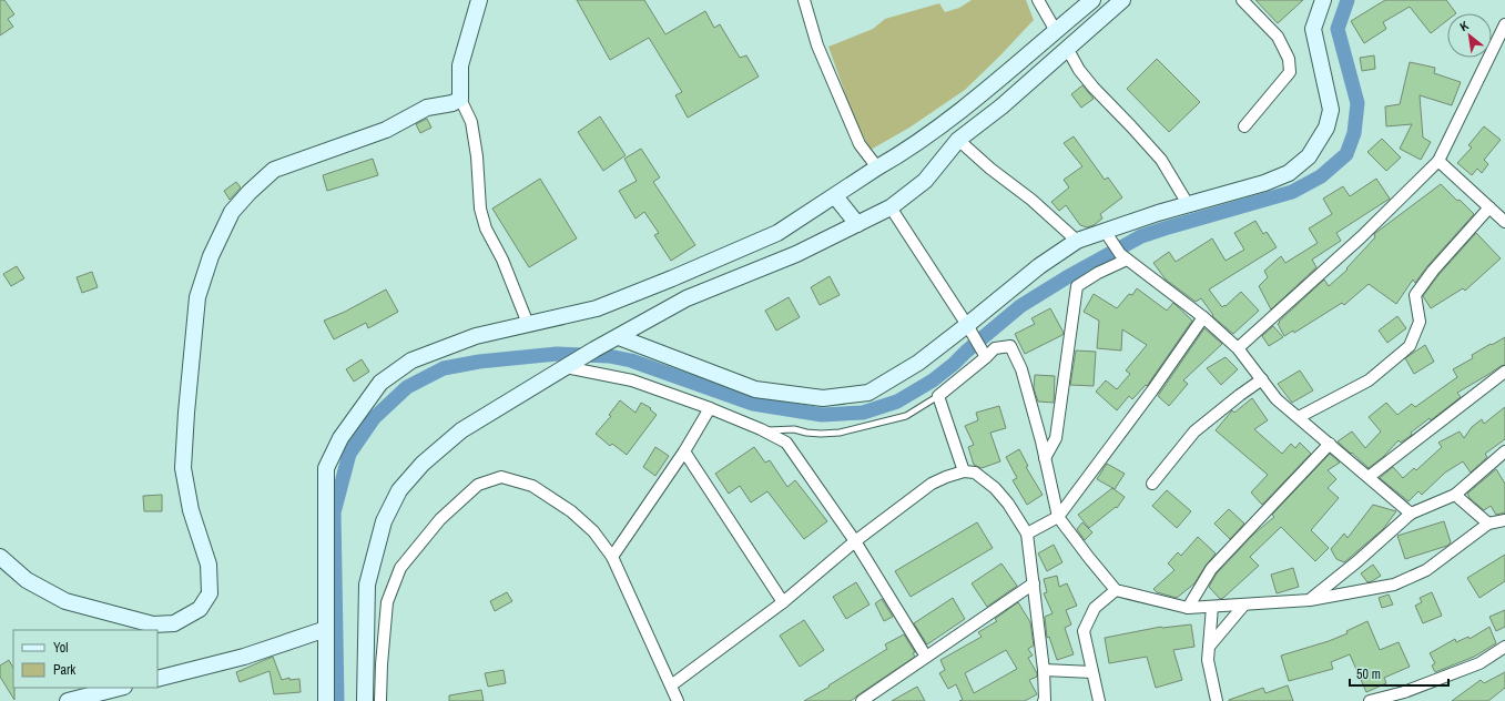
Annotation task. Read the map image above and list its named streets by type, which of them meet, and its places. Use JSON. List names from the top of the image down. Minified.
{"legend":["Yol","Park"],"scale_bar":"50 m","north":"top left"}
